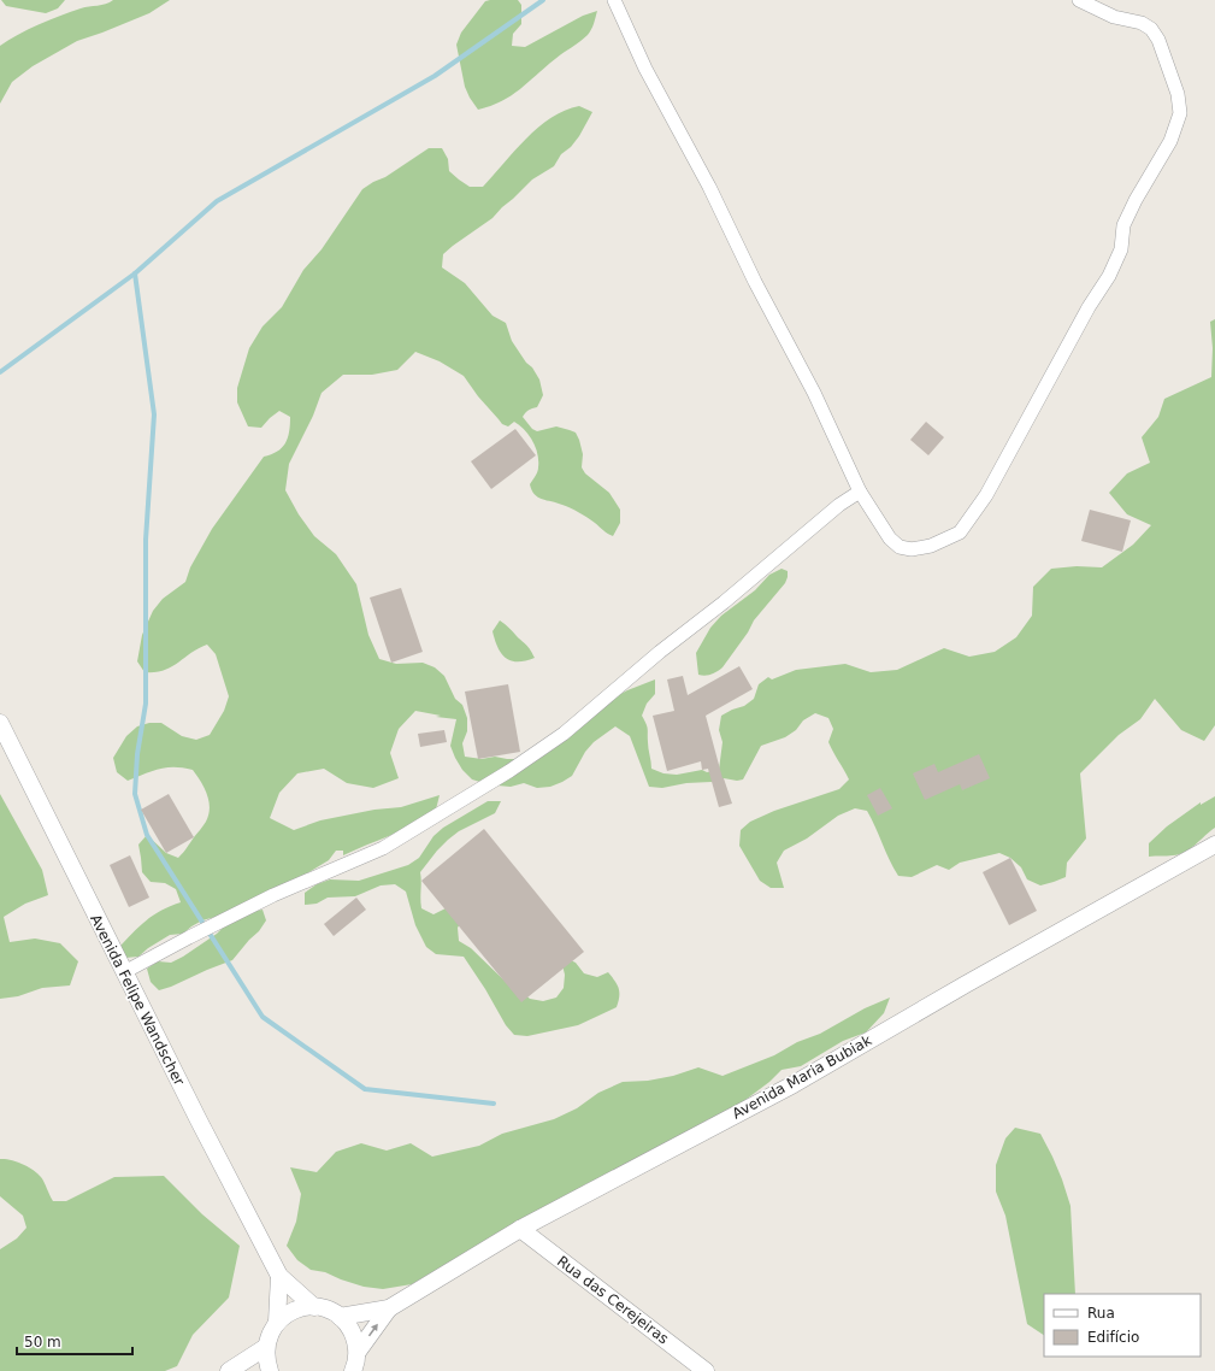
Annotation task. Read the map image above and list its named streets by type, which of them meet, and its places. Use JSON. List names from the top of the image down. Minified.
{"streets":{"street":["Avenida Felipe Wandscher","Avenida Maria Bubiak","Rua das Cerejeiras"]},"crossings":[["Avenida Maria Bubiak","Rua das Cerejeiras"]],"legend":["Rua","Edifício"],"scale_bar":"50 m"}
